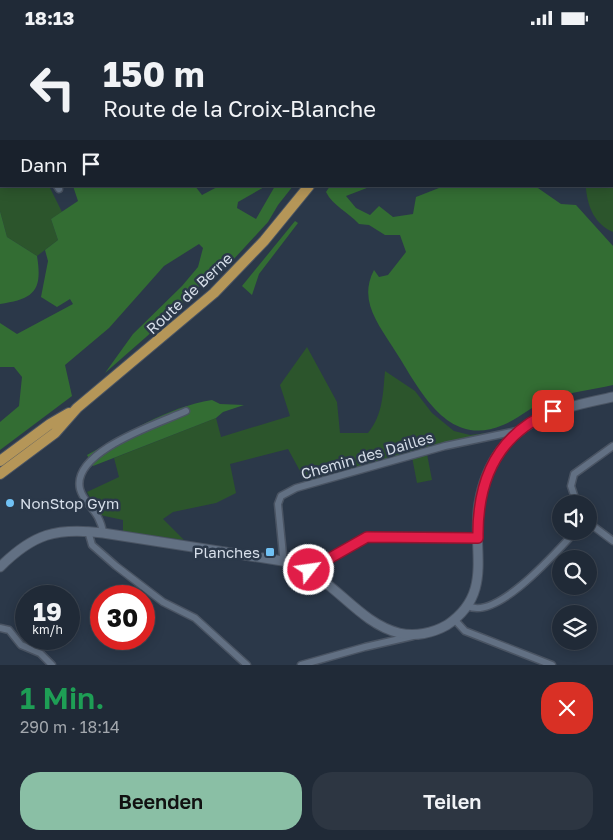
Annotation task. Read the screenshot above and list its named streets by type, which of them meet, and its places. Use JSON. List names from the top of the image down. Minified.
{"streets":{"main road":["Route de Berne"],"street":["Chemin des Dailles"]},"places":{"other":["NonStop Gym"],"transit":["Planches"]},"page":{"status":"18:13","turn":["150 m","Route de la Croix-Blanche"],"then":"Dann","speed":"19 km/h","limit":"30","heading":["1 Min.","290 m · 18:14"],"buttons":["Beenden","Teilen"]}}
